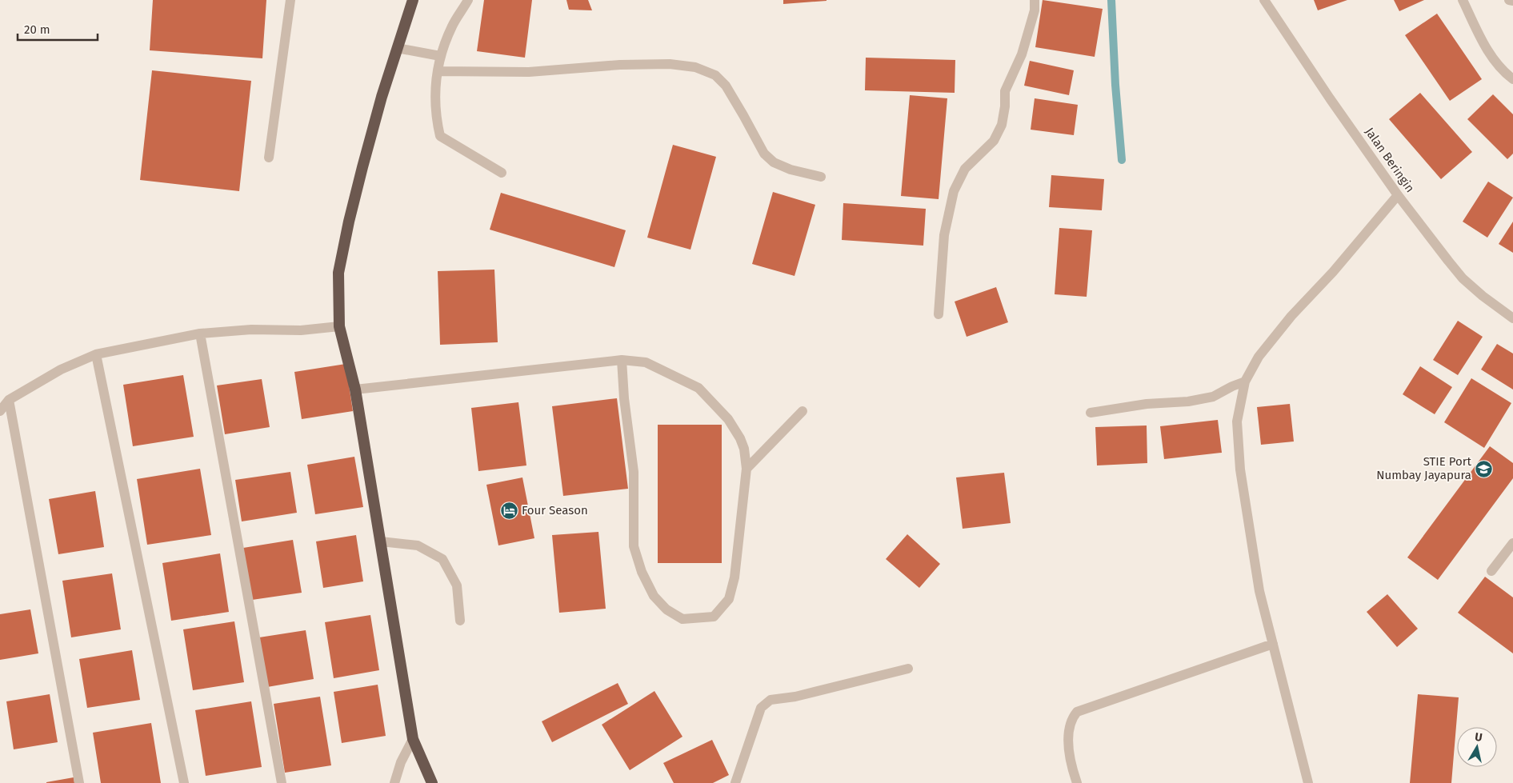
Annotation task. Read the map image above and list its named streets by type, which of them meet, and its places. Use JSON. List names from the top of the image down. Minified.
{"streets":{"street":["Jalan Beringin"]},"places":{"school or university":["STIE Port Numbay Jayapura"],"hotel":["Four Season"]},"scale_bar":"20 m","north":"top"}
